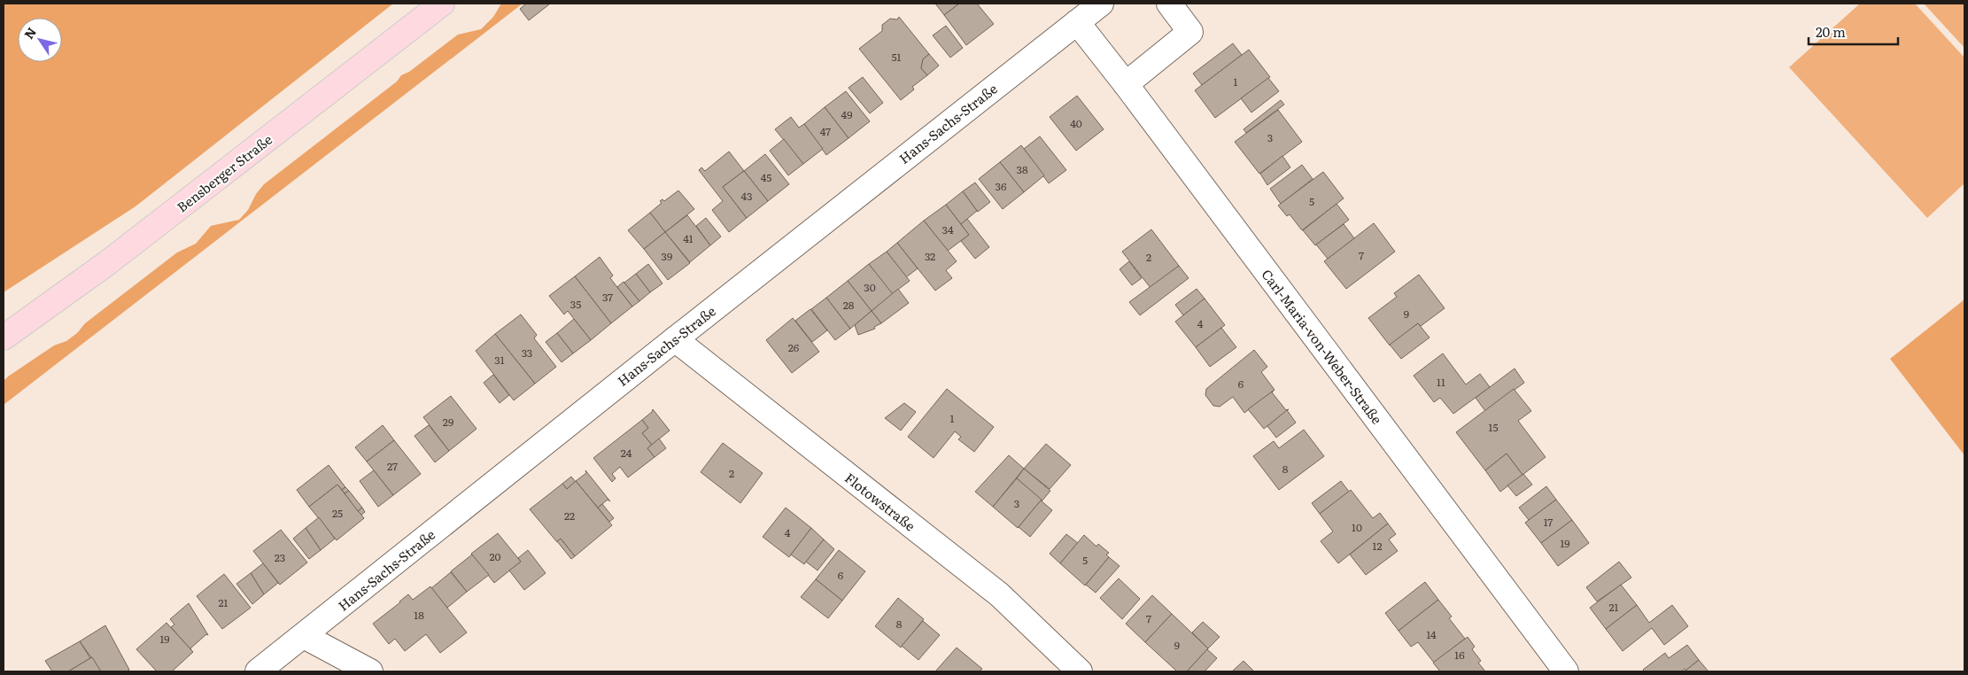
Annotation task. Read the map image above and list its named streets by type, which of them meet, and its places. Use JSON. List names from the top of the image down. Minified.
{"streets":{"main road":["Bensberger Straße"],"street":["Hans-Sachs-Straße","Carl-Maria-von-Weber-Straße","Flotowstraße"]},"crossings":[["Hans-Sachs-Straße","Carl-Maria-von-Weber-Straße"],["Hans-Sachs-Straße","Flotowstraße"]],"house_numbers":["51","1","49","40","47","3","38","45","36","43","5","34","41","7","39","32","2","30","37","35","28","9","4","26","33","31","11","6","1","29","15","24","27","8","2","3","25","22","17","10","4","19","12","20","23","5","6","21","21","18","7","8","14","19","9","16"],"scale_bar":"20 m","north":"top left"}
